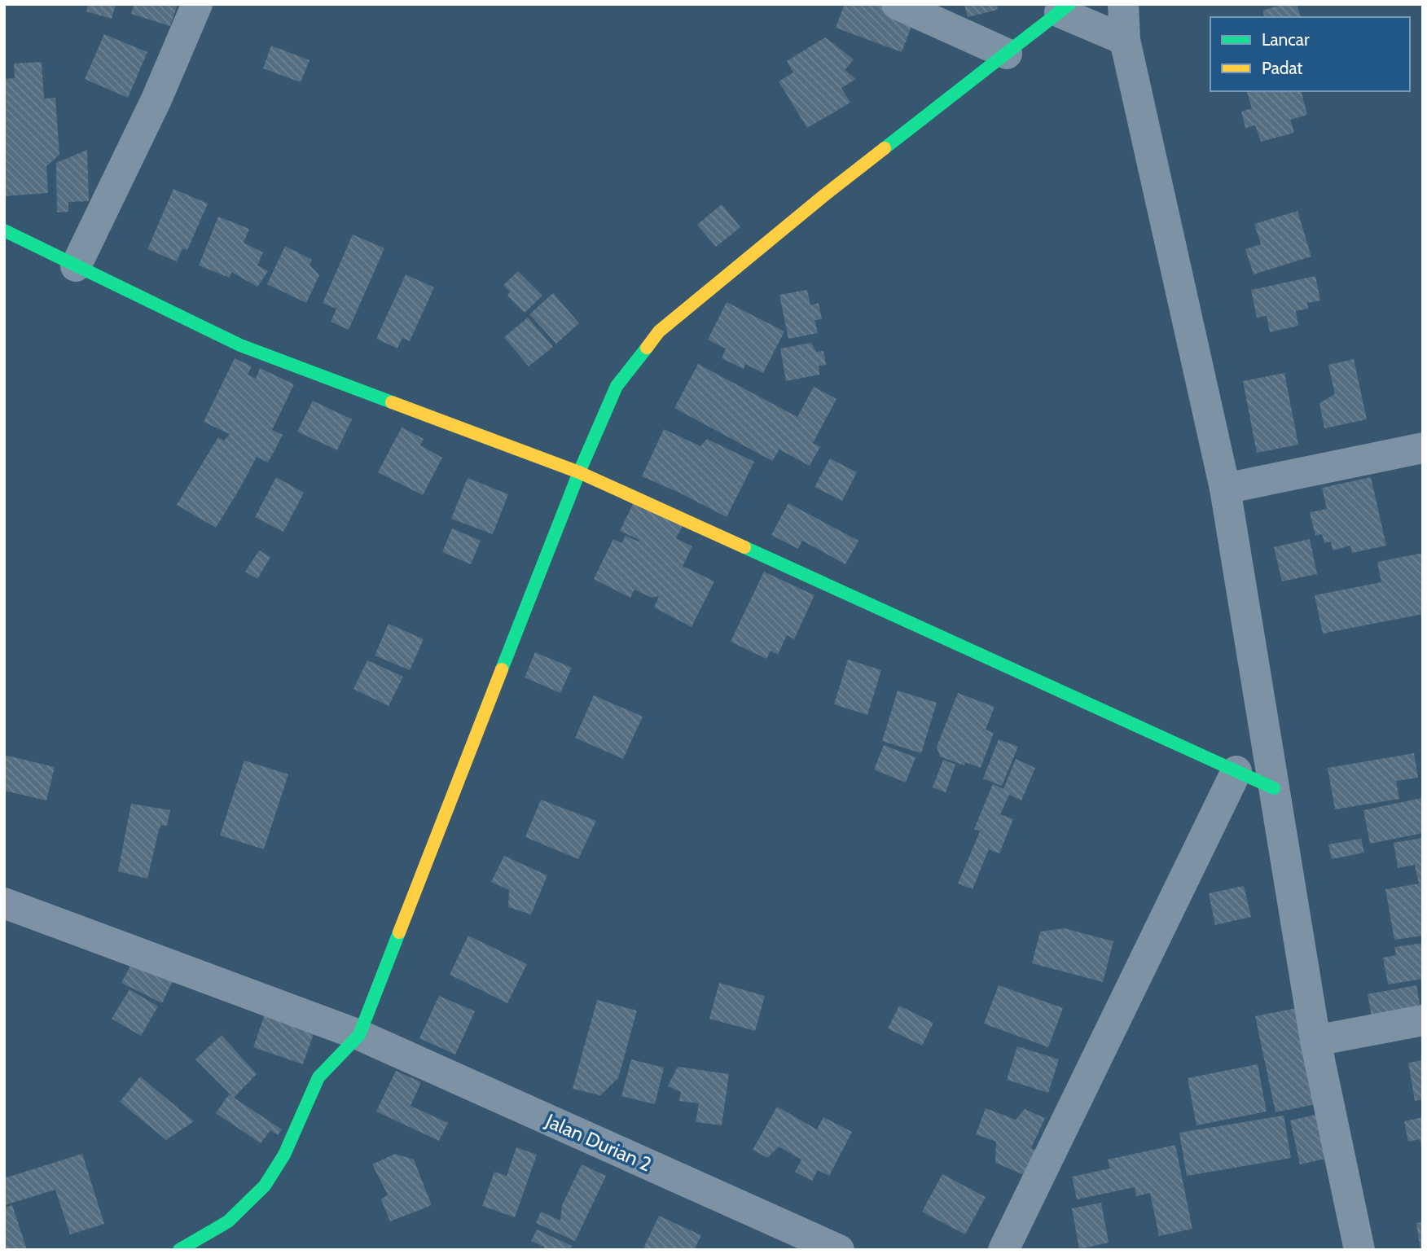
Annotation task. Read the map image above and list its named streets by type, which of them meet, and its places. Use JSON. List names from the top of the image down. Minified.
{"streets":{"street":["Jalan Durian 2"]},"legend":["Lancar","Padat"]}
